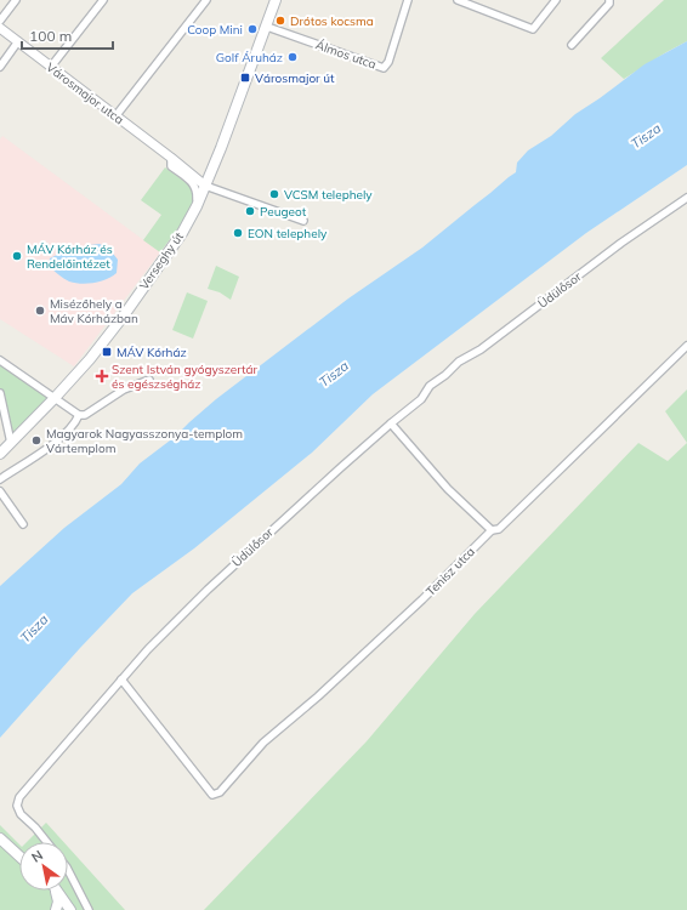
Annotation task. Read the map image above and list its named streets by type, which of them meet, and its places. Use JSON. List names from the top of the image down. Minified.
{"streets":{"main road":["Verseghy út"],"street":["Álmos utca","Városmajor utca","Üdülősor","Tenisz utca"]},"crossings":[["Álmos utca","Verseghy út"],["Városmajor utca","Verseghy út"],["Üdülősor","Tenisz utca"]],"water":["Tisza"],"places":{"other":["Drótos kocsma","Coop Mini","Golf Áruház","VCSM telephely","Peugeot","EON telephely","MÁV Kórház és Rendelőintézet","Misézőhely a Máv Kórházban","Magyarok Nagyasszonya-templom Vártemplom"],"transit":["Városmajor út","MÁV Kórház"],"health":["Szent István gyógyszertár és egészségház"]},"scale_bar":"100 m","north":"top left"}
